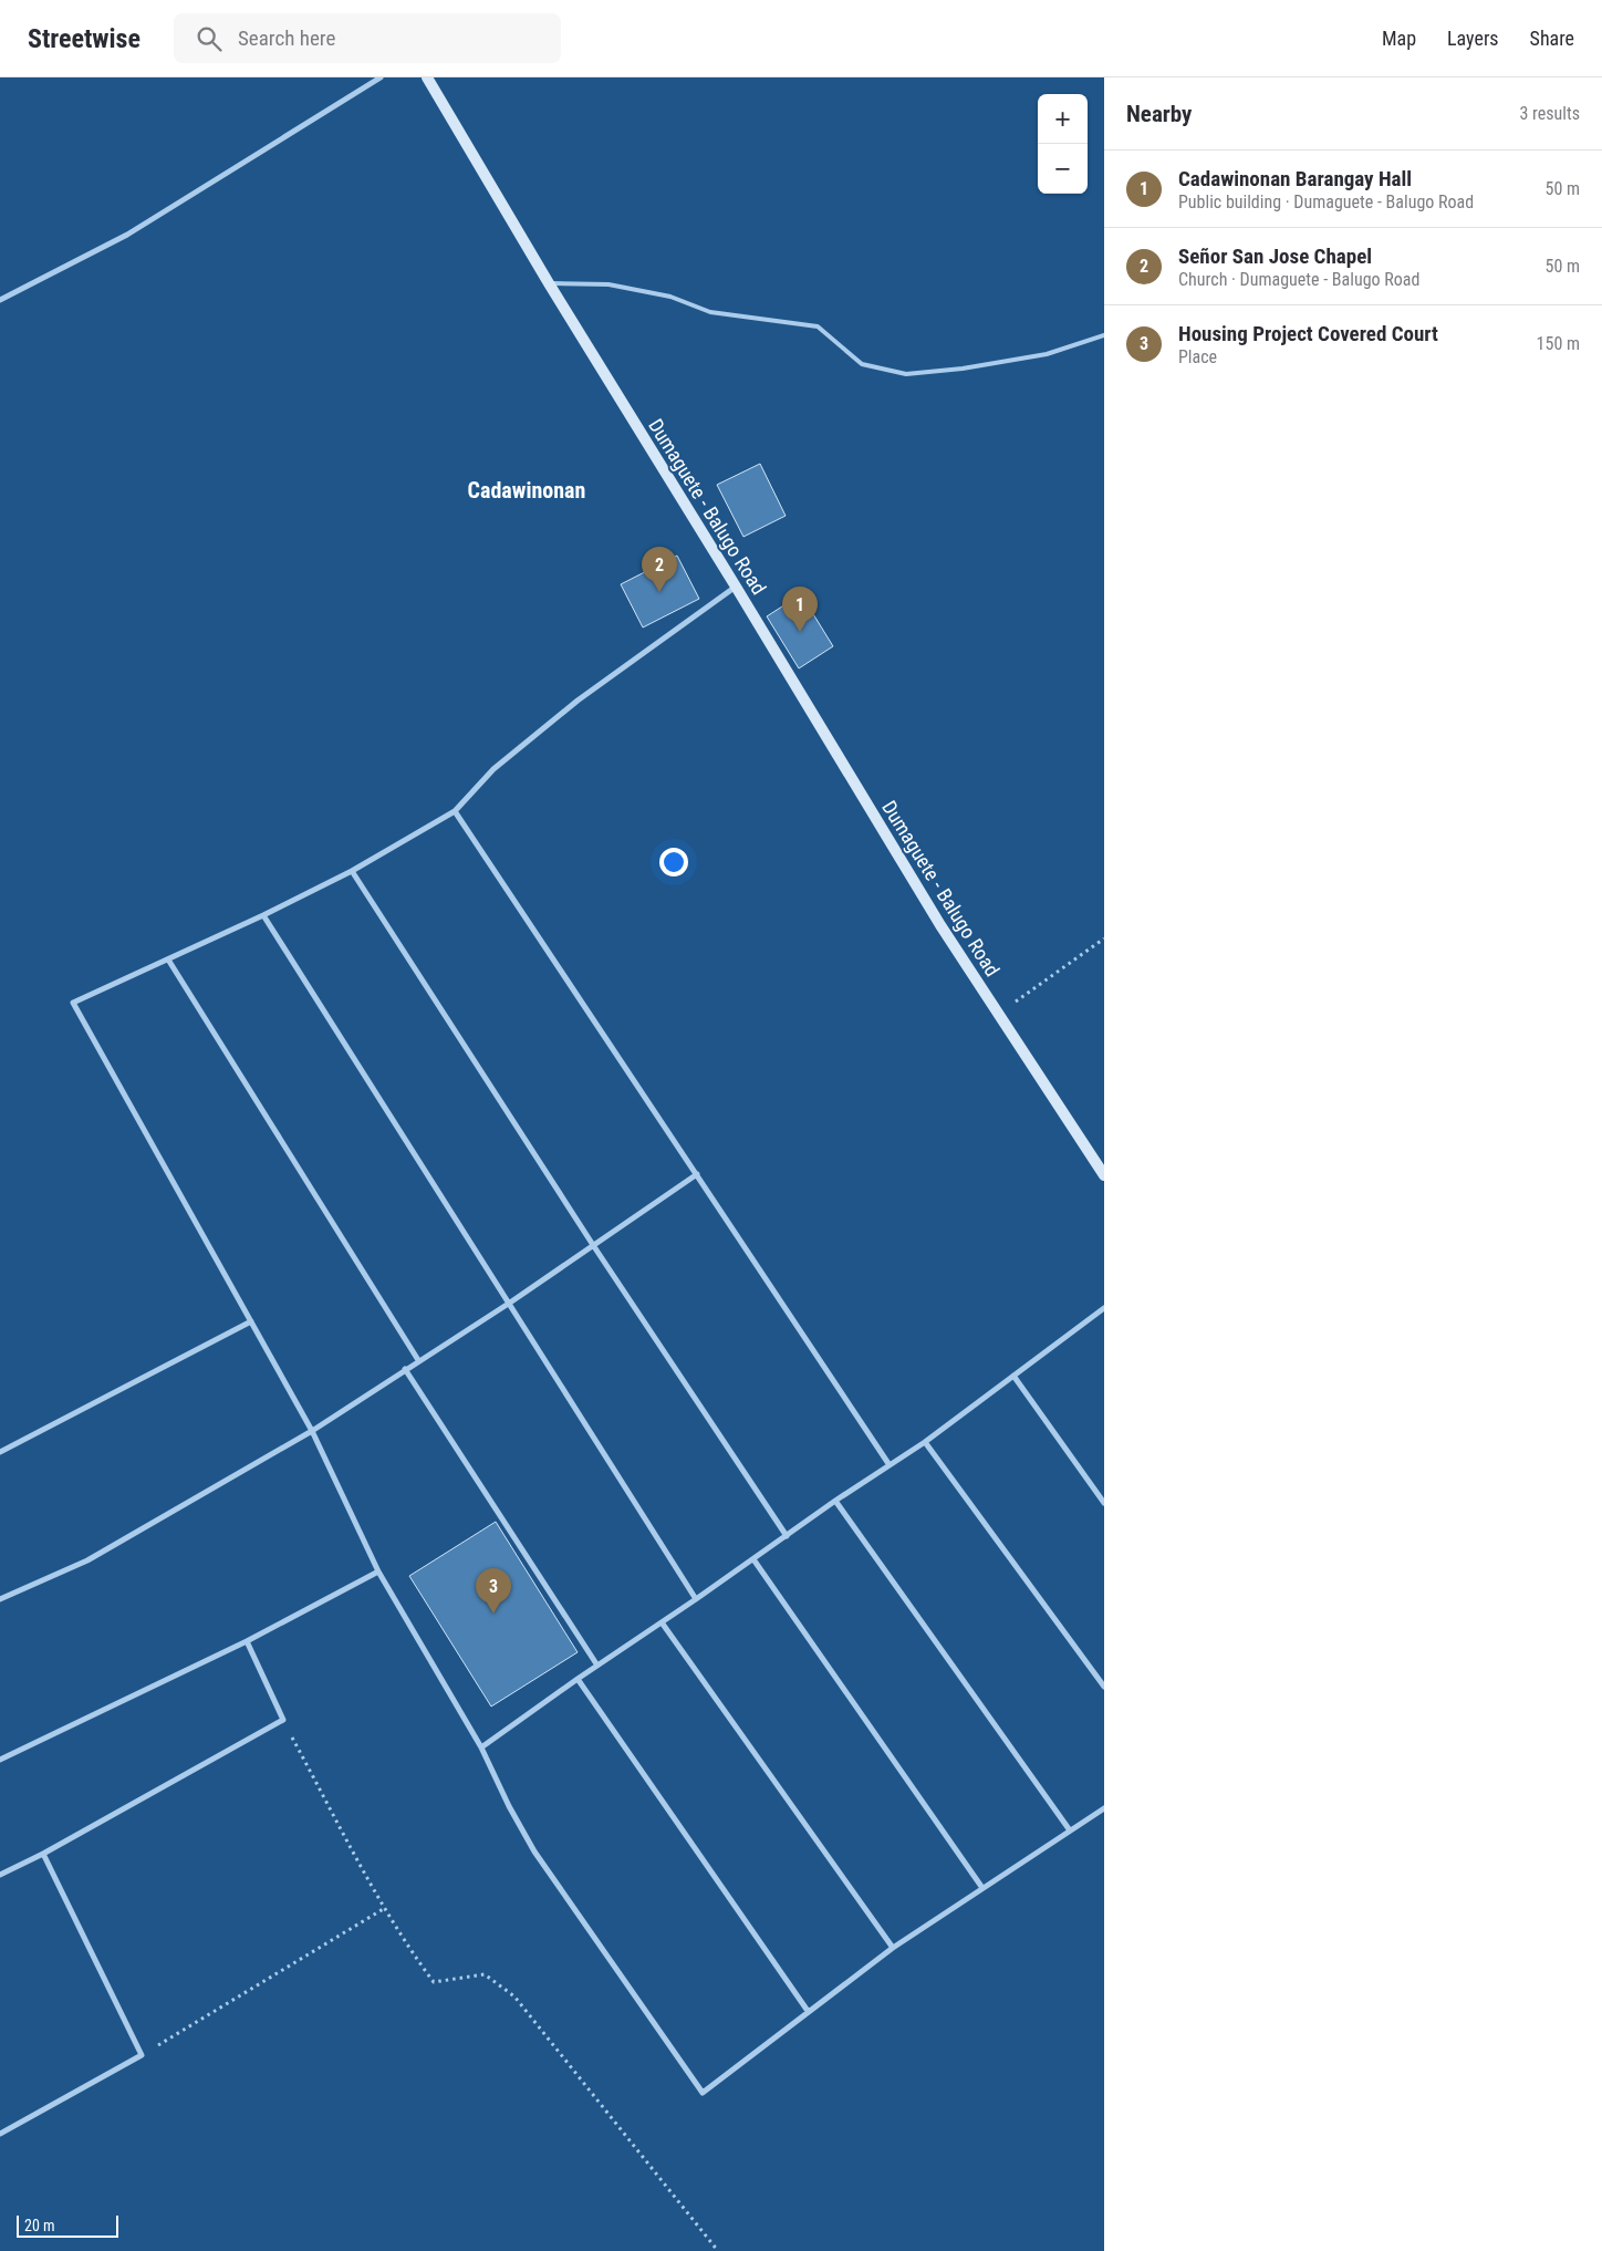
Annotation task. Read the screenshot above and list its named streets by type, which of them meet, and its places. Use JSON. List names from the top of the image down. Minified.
{"streets":{"street":["Dumaguete - Balugo Road"]},"districts":["Cadawinonan"],"scale_bar":"20 m","page":{"header":"Streetwise","search":"Search here","nav":["Map","Layers","Share"],"heading":["Nearby","3 results"],"map_buttons":["+","−"],"list":[{"mark":"1","name":"Cadawinonan Barangay Hall","note":"Public building · Dumaguete - Balugo Road","value":"50 m"},{"mark":"2","name":"Señor San Jose Chapel","note":"Church · Dumaguete - Balugo Road","value":"50 m"},{"mark":"3","name":"Housing Project Covered Court","note":"Place","value":"150 m"}],"pins":["2","1","3"],"scale":"20 m"}}
